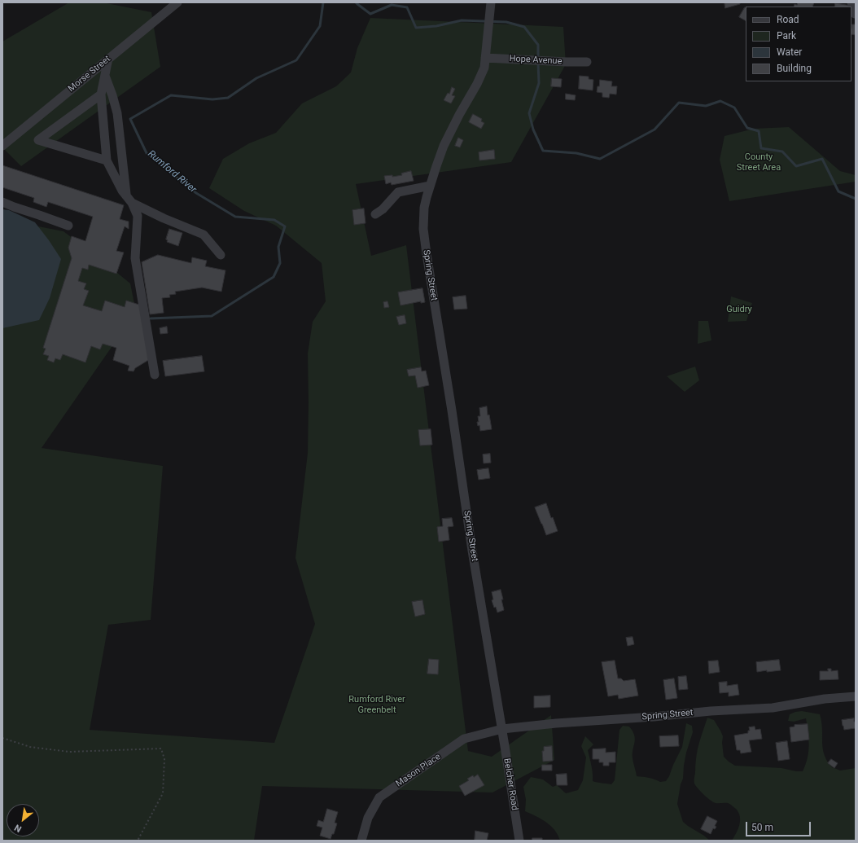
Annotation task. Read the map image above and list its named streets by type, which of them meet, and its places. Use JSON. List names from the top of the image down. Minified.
{"streets":{"street":["Hope Avenue","Morse Street","Spring Street","Mason Place","Belcher Road"]},"crossings":[["Hope Avenue","Spring Street"],["Spring Street","Mason Place"],["Spring Street","Belcher Road"],["Mason Place","Belcher Road"]],"water":["Rumford River"],"parks":["County Street Area","Guidry","Rumford River Greenbelt"],"legend":["Road","Park","Water","Building"],"scale_bar":"50 m","north":"bottom left"}
